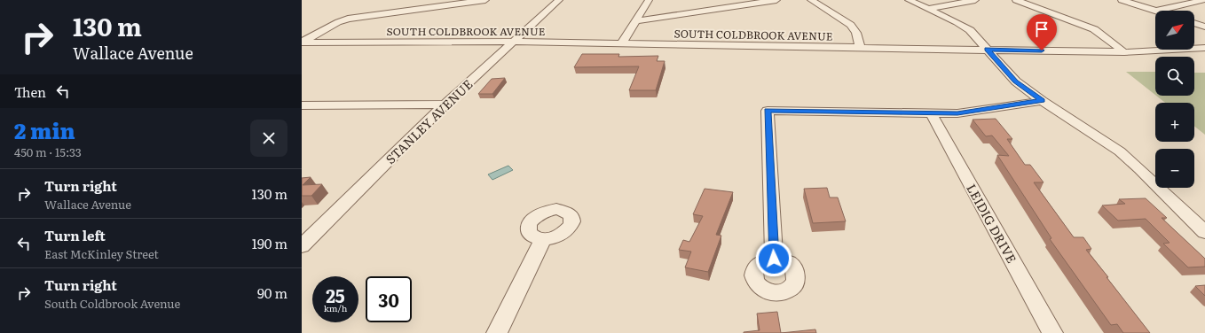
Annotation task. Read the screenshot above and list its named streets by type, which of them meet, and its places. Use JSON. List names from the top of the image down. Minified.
{"streets":{"street":["SOUTH COLDBROOK AVENUE","STANLEY AVENUE","LEIDIG DRIVE"]},"crossings":[["SOUTH COLDBROOK AVENUE","STANLEY AVENUE"]],"north":"top right","page":{"turn":["130 m","Wallace Avenue"],"map_buttons":["+","−"],"then":"Then","heading":["2 min","450 m · 15:33"],"list":[{"name":"Turn right","note":"Wallace Avenue","value":"130 m"},{"name":"Turn left","note":"East McKinley Street","value":"190 m"},{"name":"Turn right","note":"South Coldbrook Avenue","value":"90 m"}],"speed":"25 km/h","limit":"30"}}
